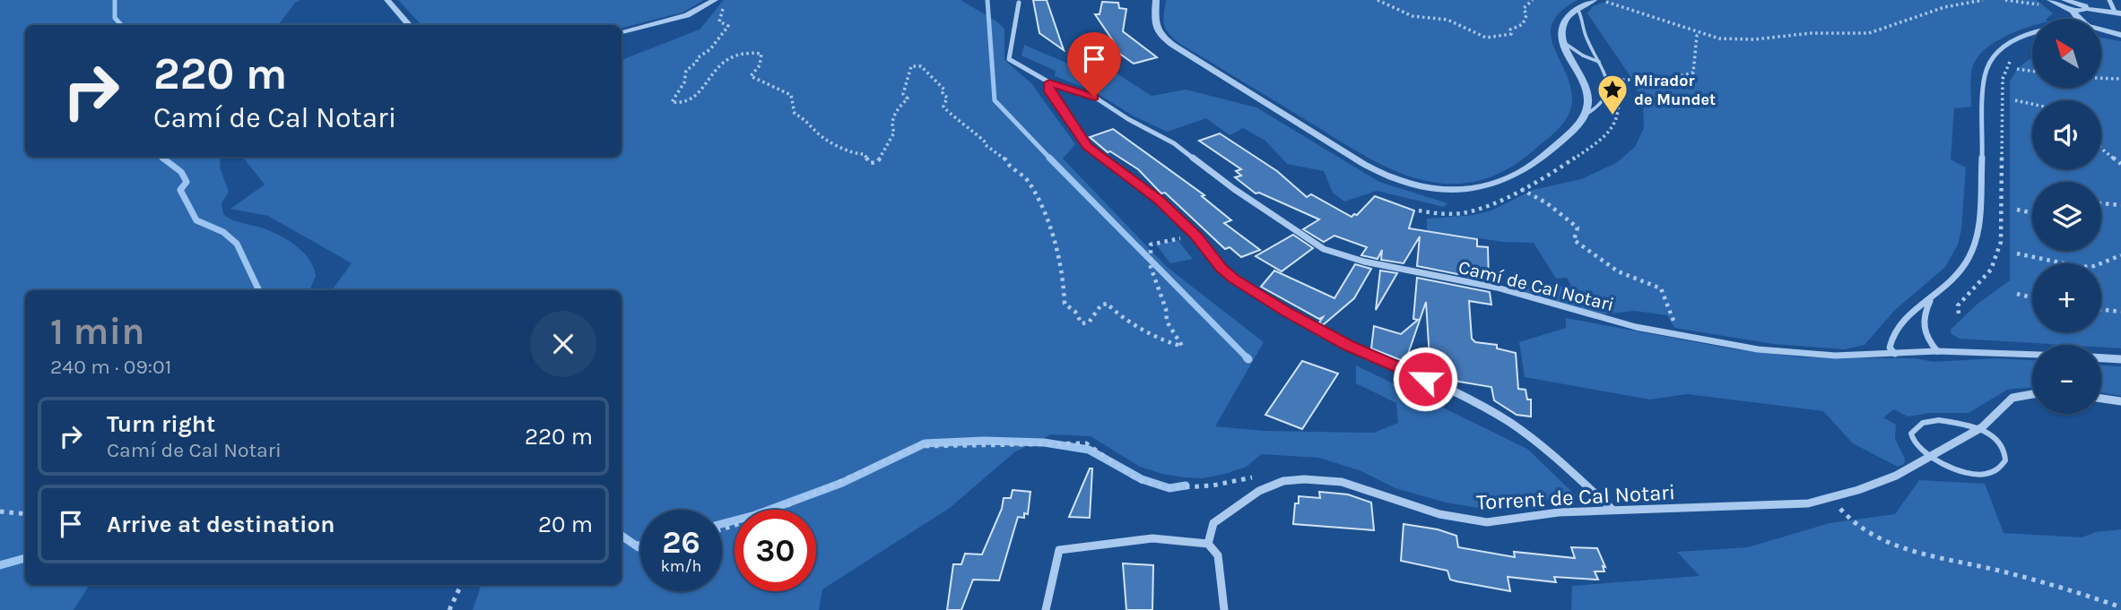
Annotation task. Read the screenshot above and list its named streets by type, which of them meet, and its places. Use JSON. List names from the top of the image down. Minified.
{"streets":{"street":["Camí de Cal Notari","Torrent de Cal Notari"]},"places":{"place":["Mirador de Mundet"]},"north":"top left","page":{"map_buttons":["+","−"],"turn":["220 m","Camí de Cal Notari"],"heading":["1 min","240 m · 09:01"],"list":[{"name":"Turn right","note":"Camí de Cal Notari","value":"220 m"},{"name":"Arrive at destination","value":"20 m"}],"speed":"26 km/h","limit":"30"}}
